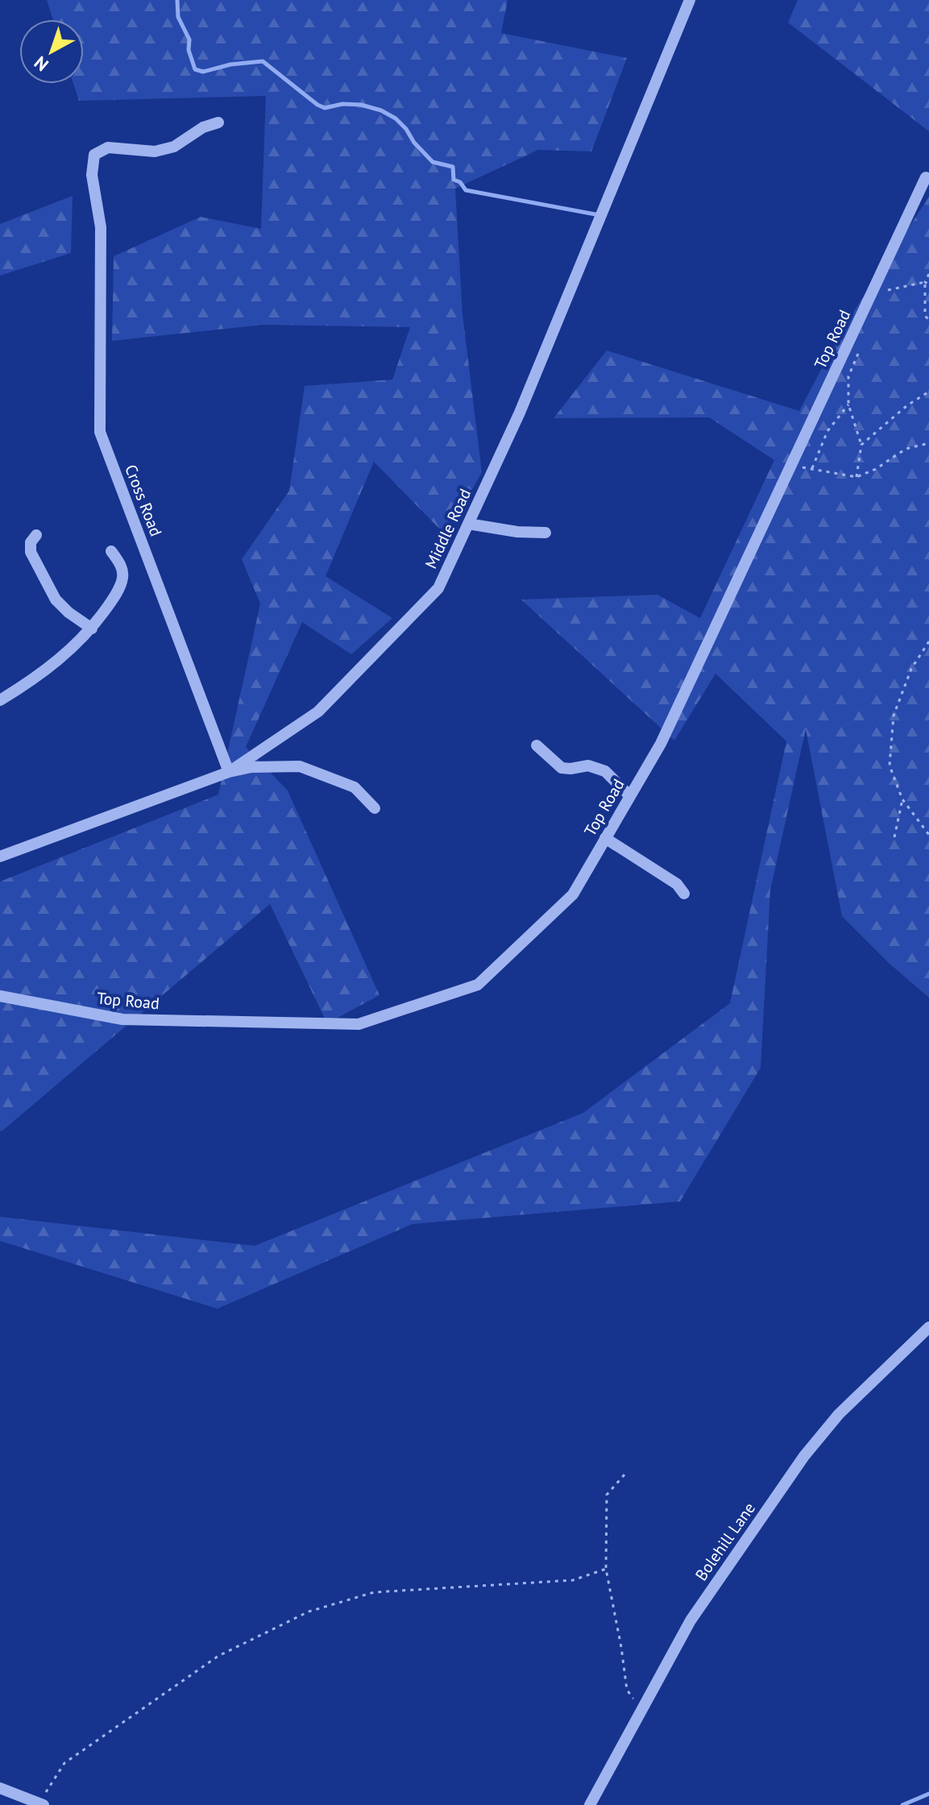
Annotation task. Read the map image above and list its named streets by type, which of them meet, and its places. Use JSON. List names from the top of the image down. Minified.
{"streets":{"street":["Top Road","Cross Road","Middle Road","Bolehill Lane"]},"crossings":[["Cross Road","Middle Road"]],"north":"bottom left"}
